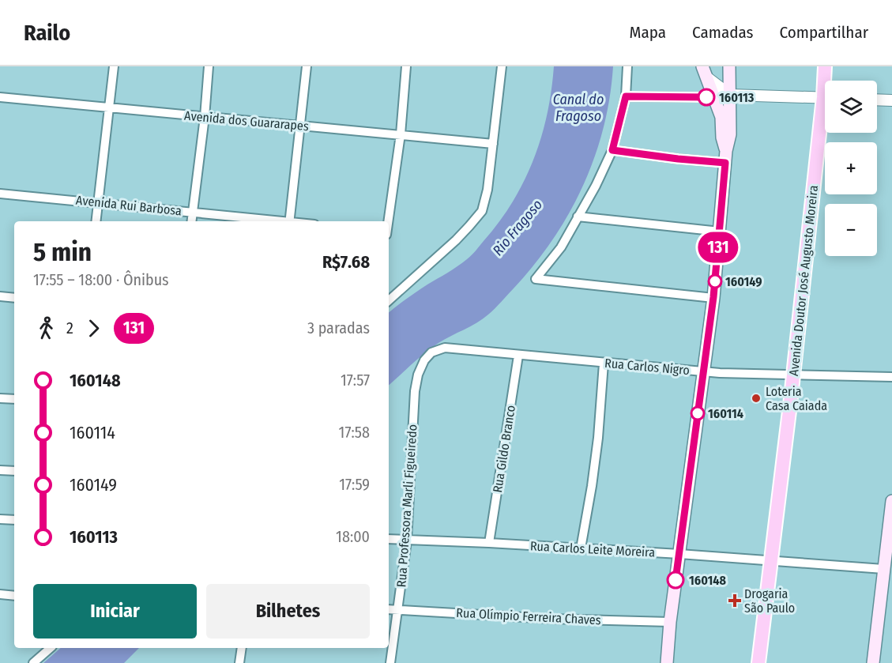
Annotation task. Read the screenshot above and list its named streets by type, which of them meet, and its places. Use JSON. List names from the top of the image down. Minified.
{"streets":{"main road":["Avenida Doutor José Augusto Moreira"],"street":["Avenida dos Guararapes","Avenida Rui Barbosa","Rua Carlos Nigro","Rua Gildo Branco","Rua Professora Marli Figueiredo","Rua Carlos Leite Moreira","Rua Olímpio Ferreira Chaves"]},"crossings":[["Avenida Doutor José Augusto Moreira","Rua Carlos Nigro"],["Avenida Doutor José Augusto Moreira","Rua Carlos Leite Moreira"],["Rua Carlos Nigro","Rua Gildo Branco"],["Rua Carlos Nigro","Rua Professora Marli Figueiredo"],["Rua Gildo Branco","Rua Carlos Leite Moreira"],["Rua Professora Marli Figueiredo","Rua Carlos Leite Moreira"],["Rua Professora Marli Figueiredo","Rua Olímpio Ferreira Chaves"]],"water":["Canal do Fragoso","Rio Fragoso"],"places":{"other":["160113","160149","Loteria Casa Caiada","160114","160148"],"health":["Drogaria São Paulo"]},"lines":["bus line 131"],"page":{"header":"Railo","nav":["Mapa","Camadas","Compartilhar"],"on_map":"131","map_buttons":["+","−"],"heading":["5 min","17:55 – 18:00 · Ônibus","R$7.68"],"legs":["2","131","3 paradas"],"list":[{"name":"160148","value":"17:57"},{"name":"160114","value":"17:58"},{"name":"160149","value":"17:59"},{"name":"160113","value":"18:00"}],"buttons":["Iniciar","Bilhetes"]}}
